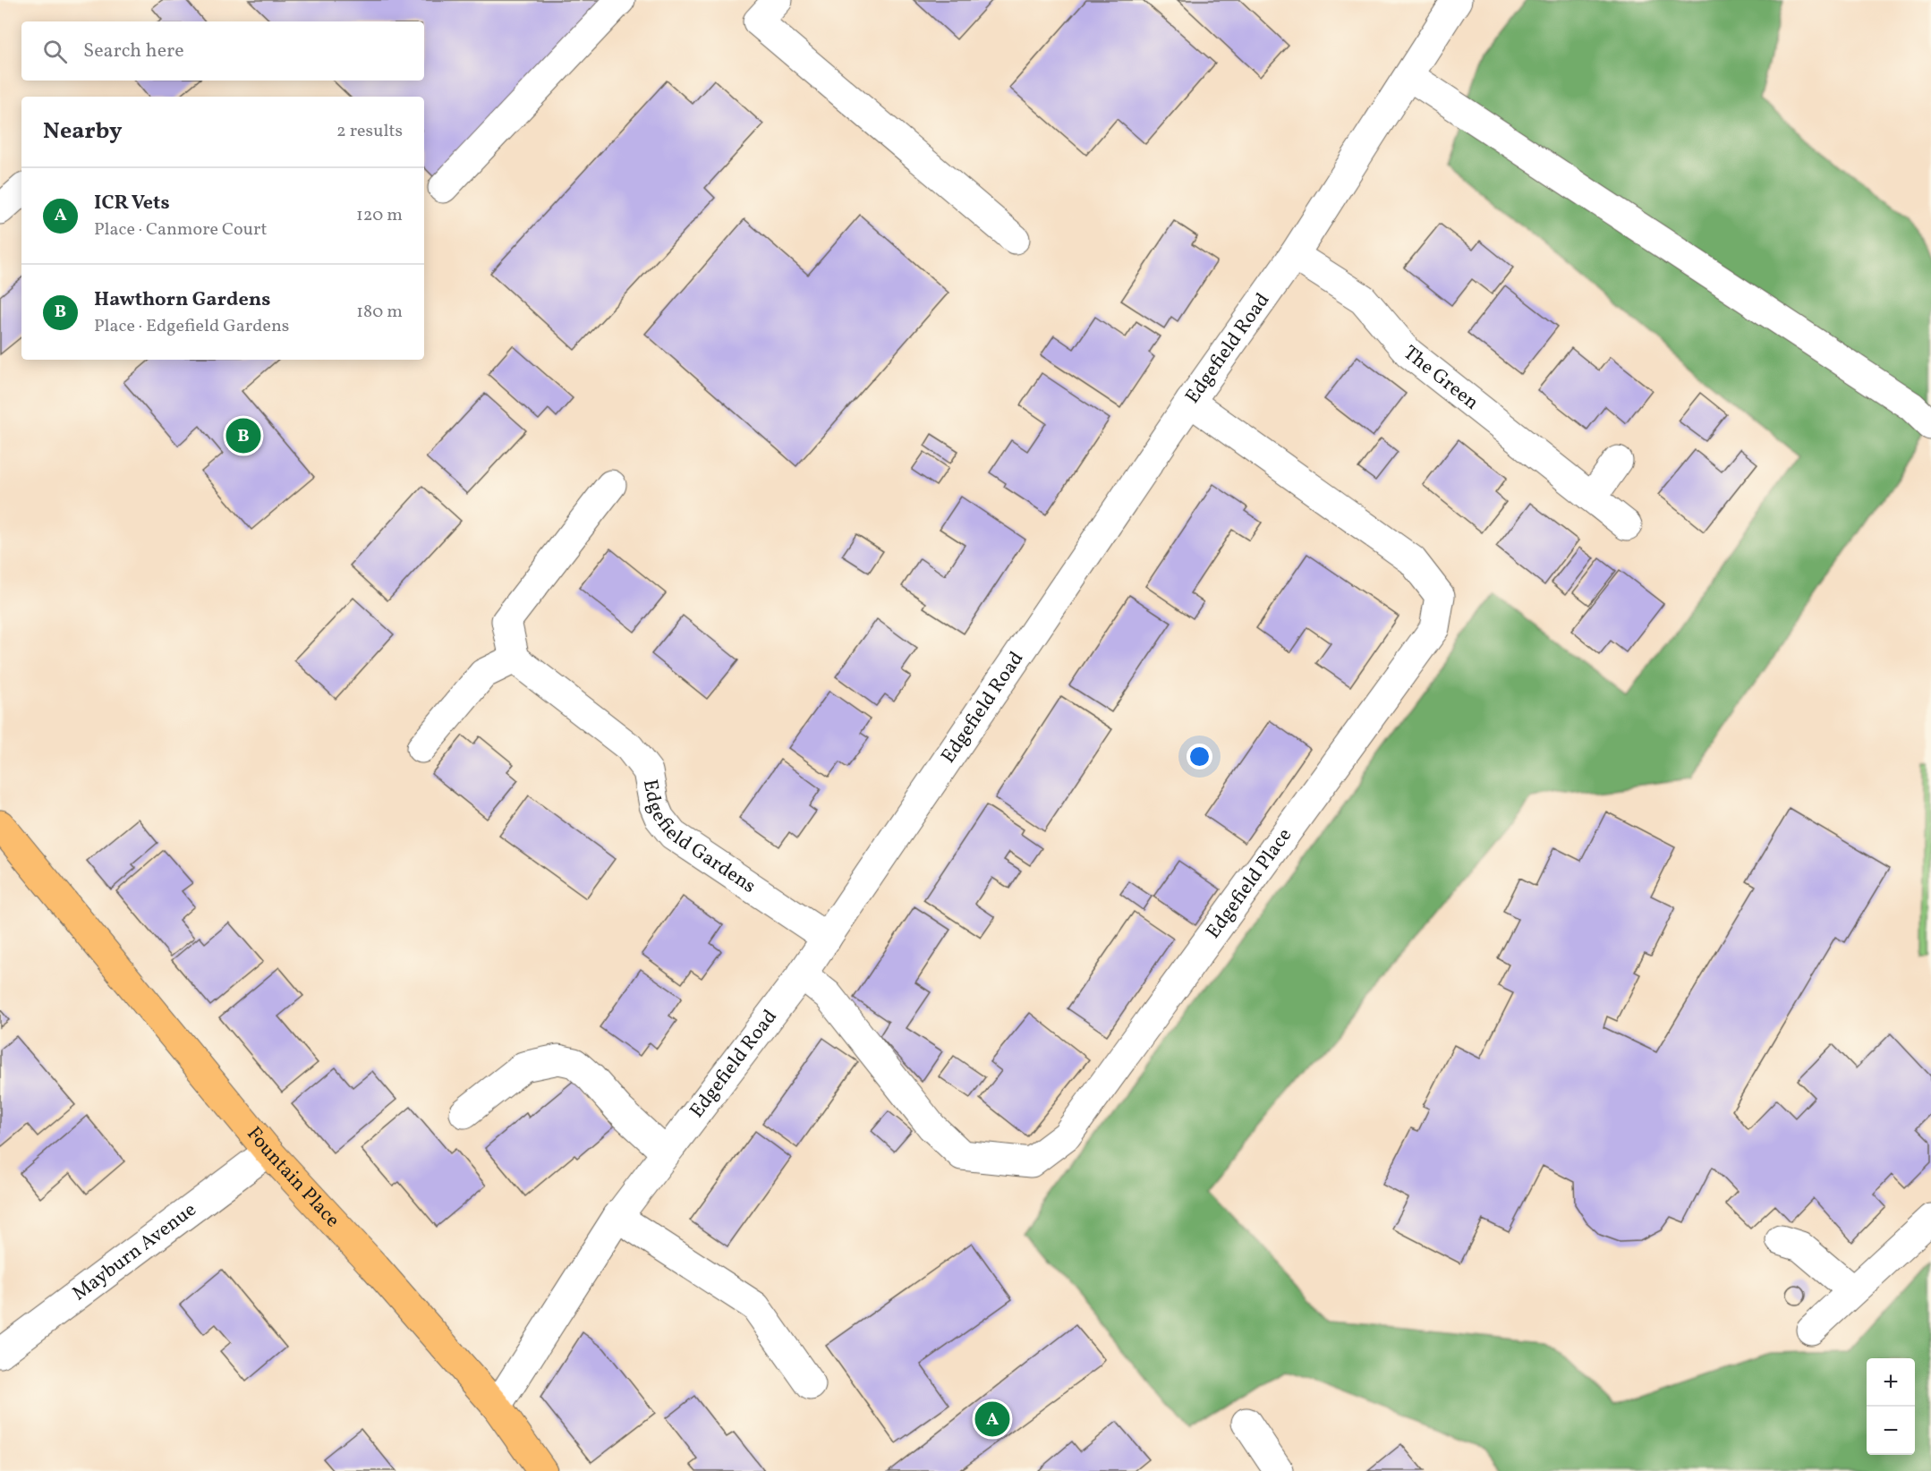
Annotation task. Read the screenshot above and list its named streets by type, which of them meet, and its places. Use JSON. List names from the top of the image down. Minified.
{"streets":{"main road":["Fountain Place"],"street":["Edgefield Road","The Green","Edgefield Gardens","Edgefield Place","Mayburn Avenue"]},"crossings":[["Edgefield Road","The Green"],["Edgefield Road","Edgefield Gardens"],["Edgefield Road","Edgefield Place"],["Edgefield Road","Fountain Place"],["Fountain Place","Mayburn Avenue"]],"page":{"search":"Search here","heading":["Nearby","2 results"],"list":[{"mark":"A","name":"ICR Vets","note":"Place · Canmore Court","value":"120 m"},{"mark":"B","name":"Hawthorn Gardens","note":"Place · Edgefield Gardens","value":"180 m"}],"pins":["B","A"],"map_buttons":["+","−"]}}
